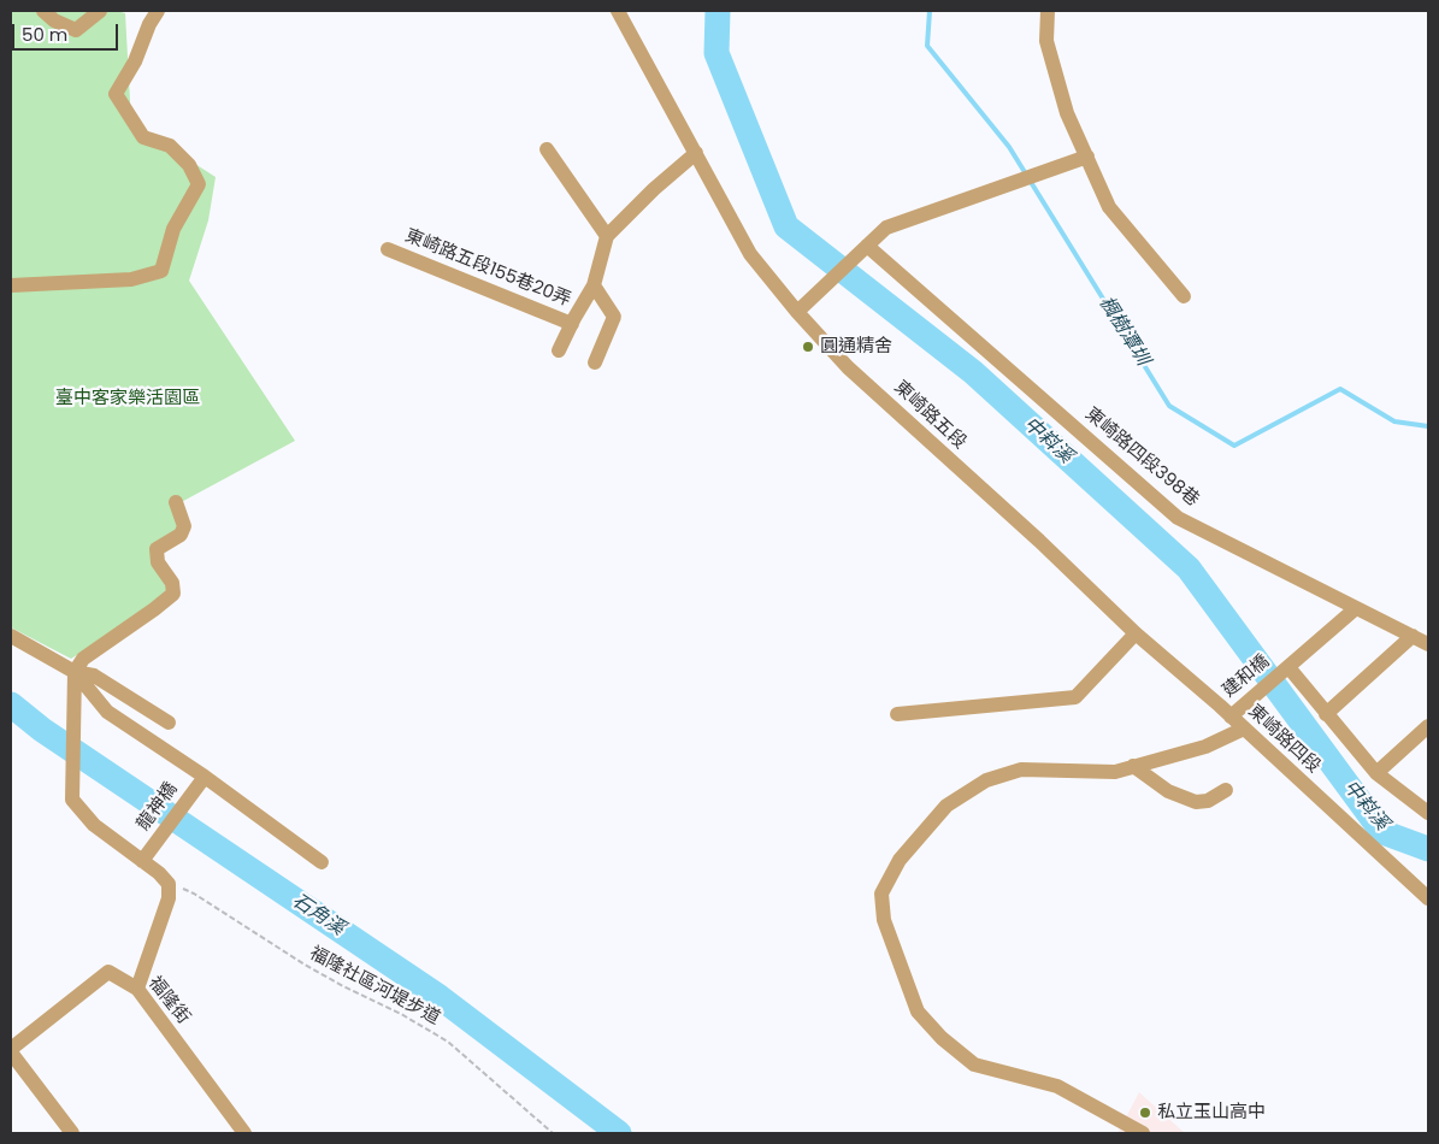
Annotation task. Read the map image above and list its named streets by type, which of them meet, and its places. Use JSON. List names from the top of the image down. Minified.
{"streets":{"street":["東崎路五段155巷20弄","東崎路五段","東崎路四段398巷","建和橋","東崎路四段","龍神橋","福隆街"],"path":["福隆社區河堤步道"]},"crossings":[["東崎路五段","建和橋"],["東崎路五段","東崎路四段"],["東崎路四段398巷","建和橋"],["建和橋","東崎路四段"]],"water":["楓樹潭圳","中嵙溪","石角溪"],"parks":["臺中客家樂活園區"],"places":["圓通精舍","私立玉山高中"],"scale_bar":"50 m"}
